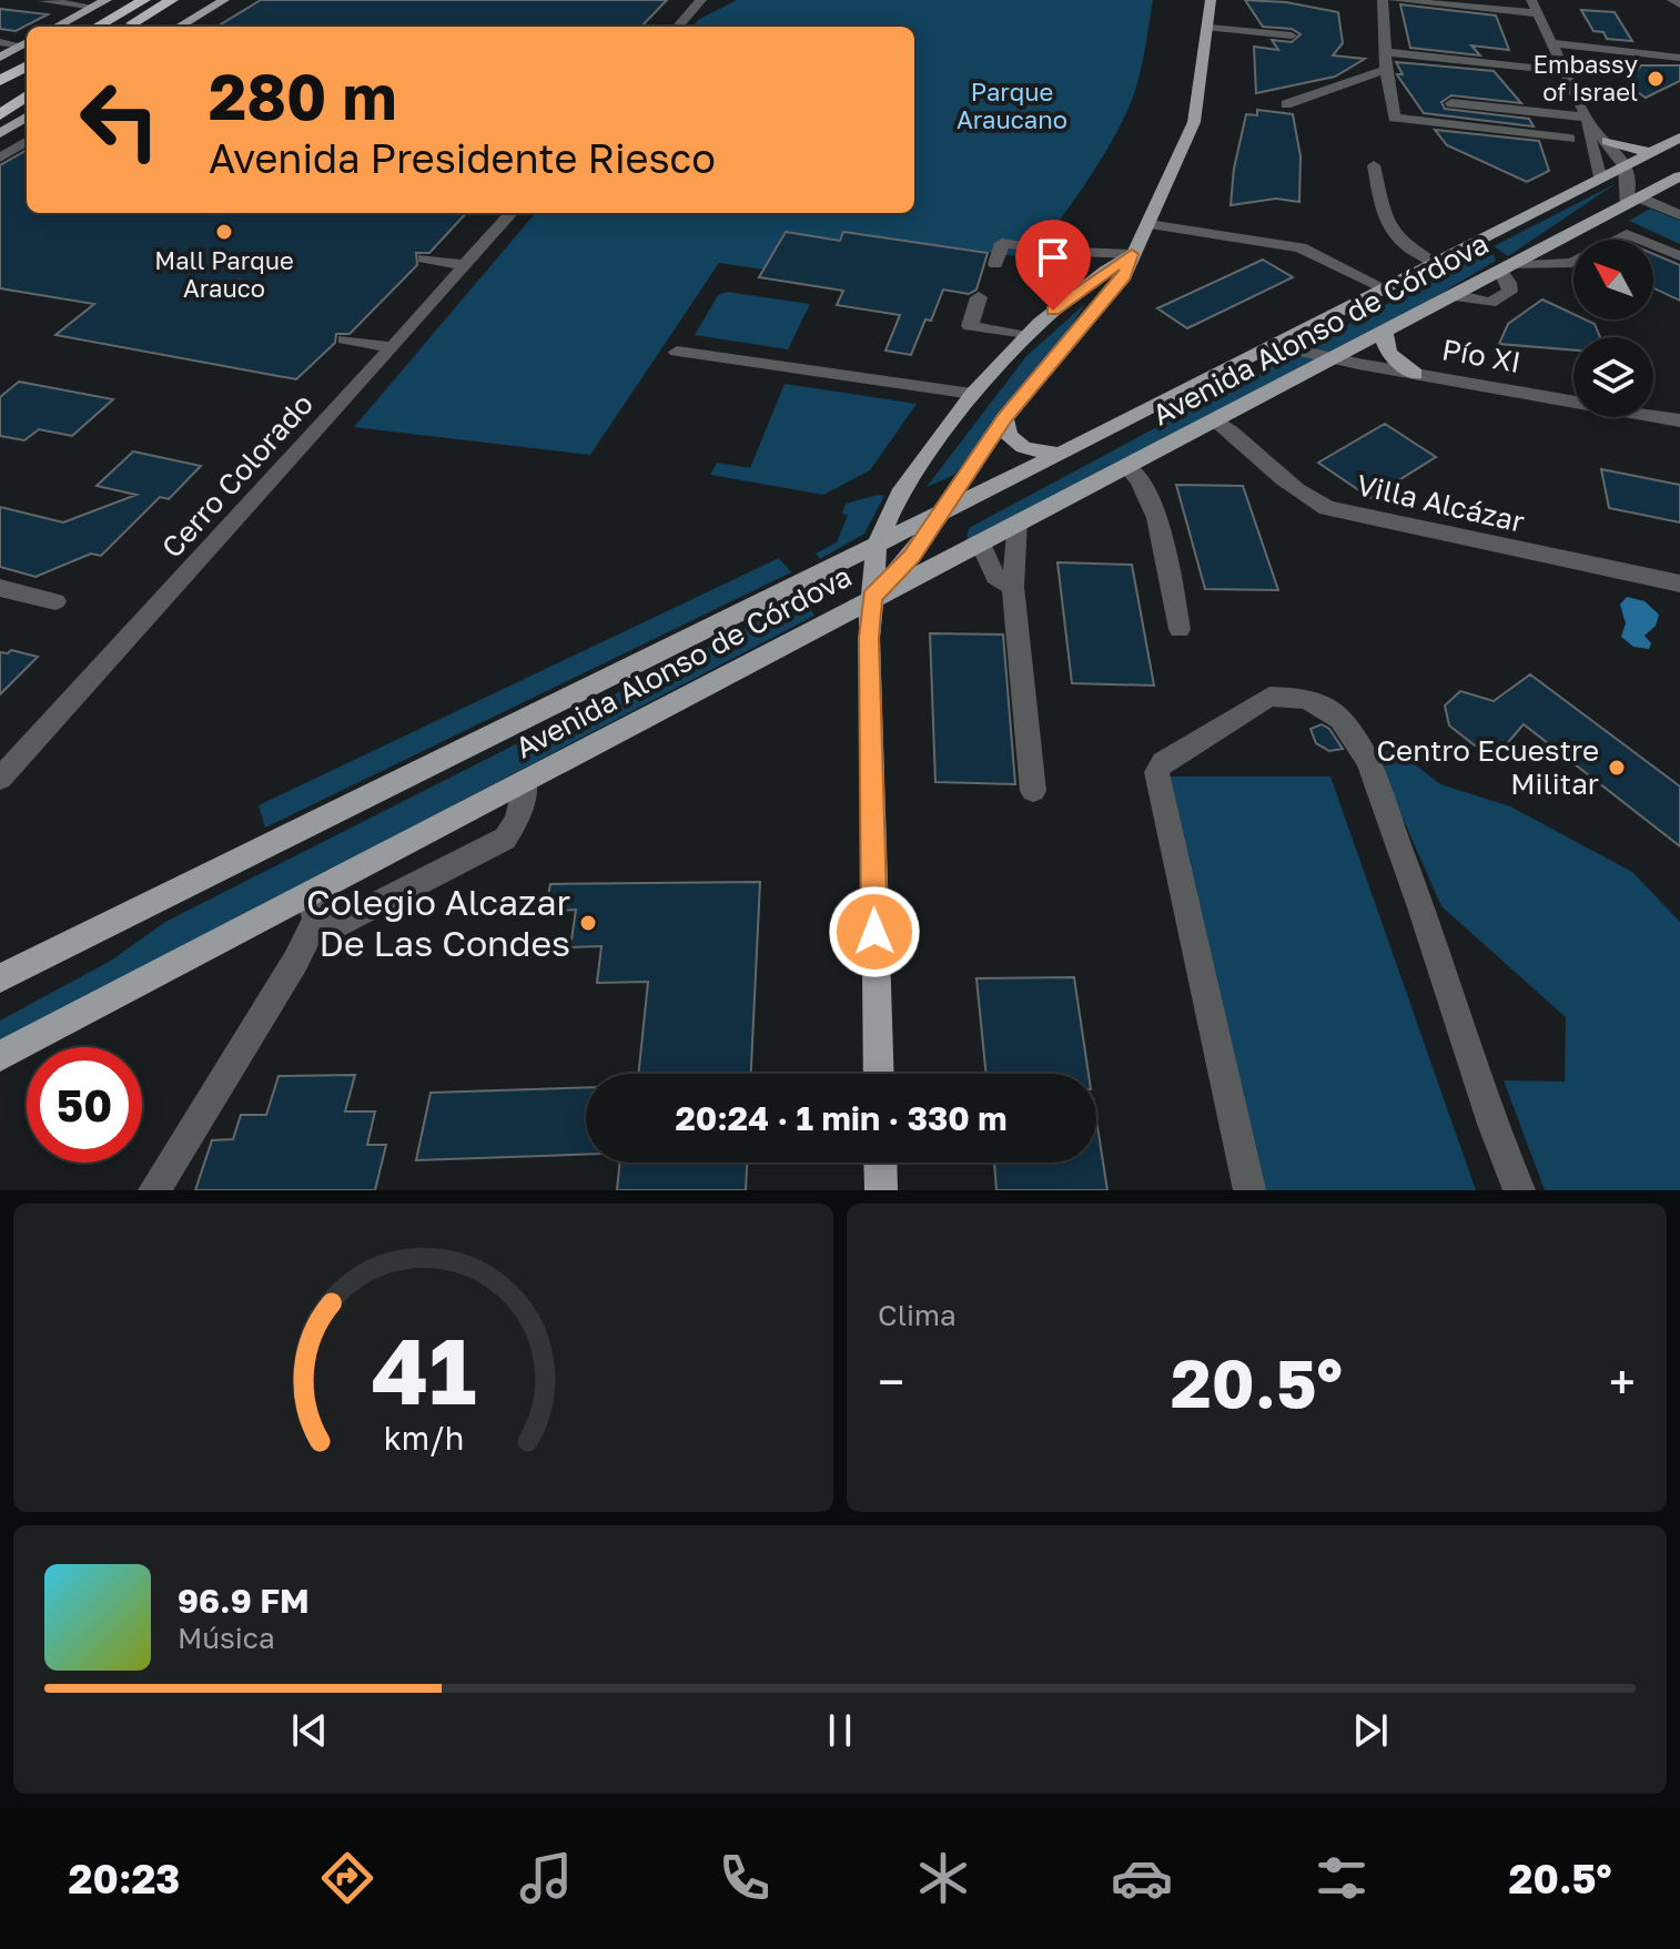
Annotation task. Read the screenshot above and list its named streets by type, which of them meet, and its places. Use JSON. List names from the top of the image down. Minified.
{"streets":{"main road":["Avenida Alonso de Córdova"],"street":["Pío XI","Cerro Colorado","Villa Alcázar"]},"crossings":[["Avenida Alonso de Córdova","Pío XI"],["Avenida Alonso de Córdova","Villa Alcázar"]],"parks":["Parque Araucano"],"places":["Embassy of Israel","Mall Parque Arauco","Centro Ecuestre Militar","Colegio Alcazar De Las Condes"],"north":"top left","page":{"turn":["280 m","Avenida Presidente Riesco"],"limit":"50","trip":"20:24 · 1 min · 330 m","tile":"Clima","heat":["−","20.5°","+"],"song":["96.9 FM","Música"],"tabs":["20:23","20.5°"],"gauge":["41","km/h"]}}
